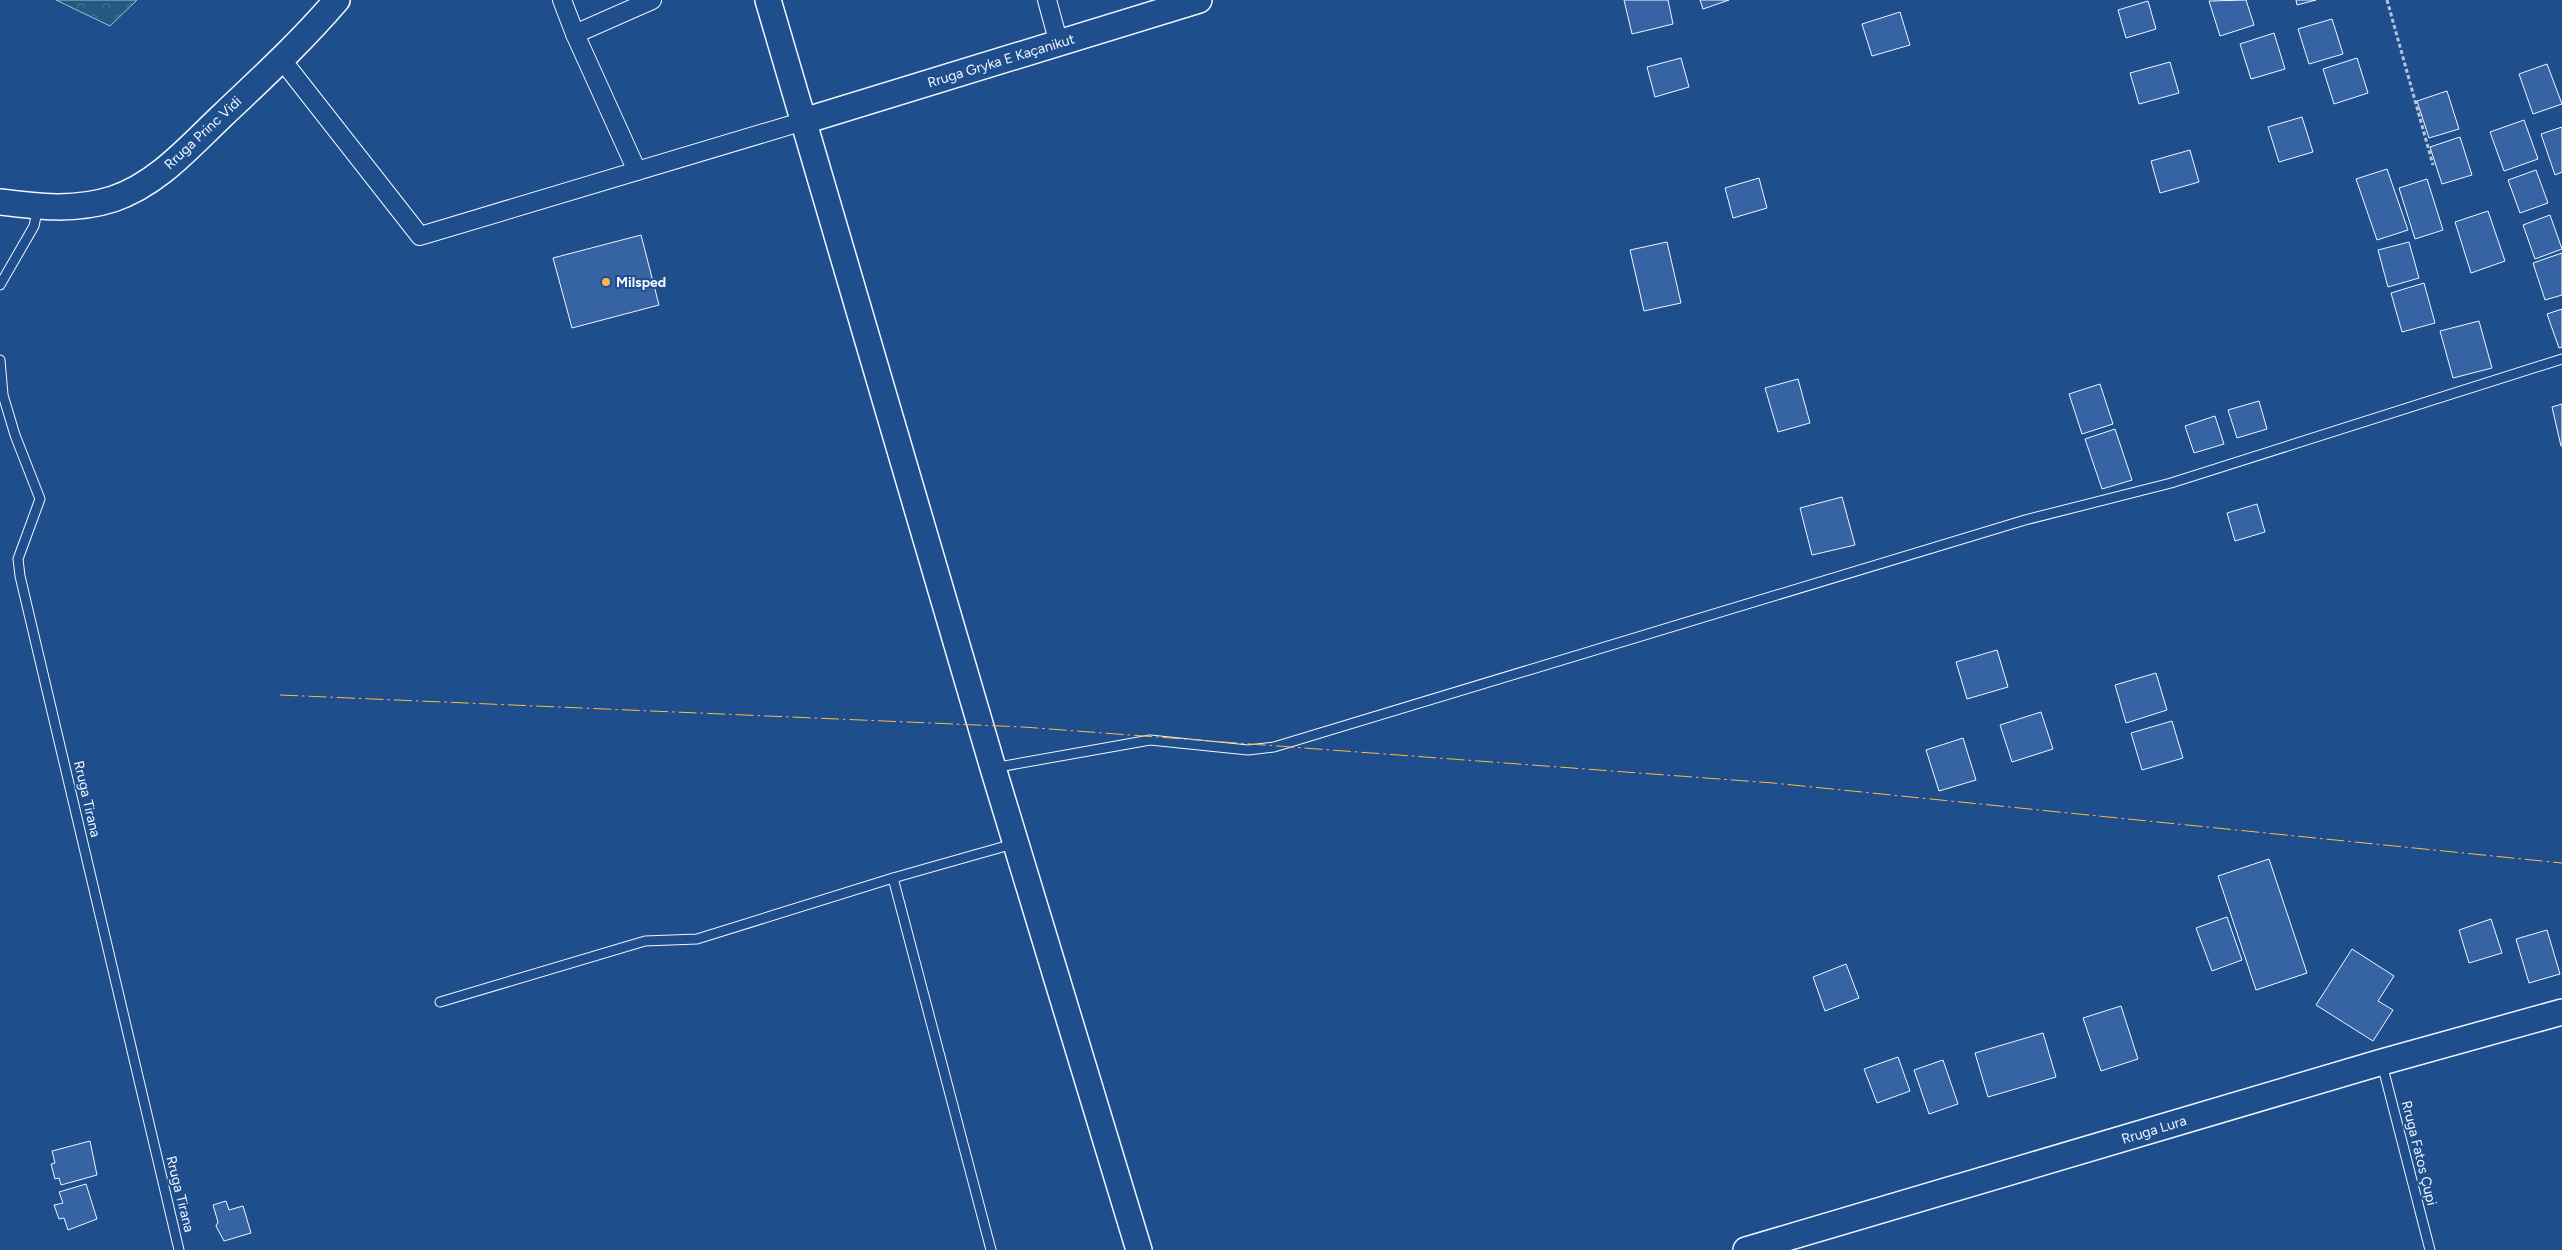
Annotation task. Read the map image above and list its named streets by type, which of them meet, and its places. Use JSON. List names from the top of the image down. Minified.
{"streets":{"street":["Rruga Gryka E Kaçanikut","Rruga Princ Vidi","Rruga Lura"],"lane":["Rruga Tirana","Rruga Fatos Çupi"]},"crossings":[["Rruga Lura","Rruga Fatos Çupi"]],"places":["Milsped"]}
